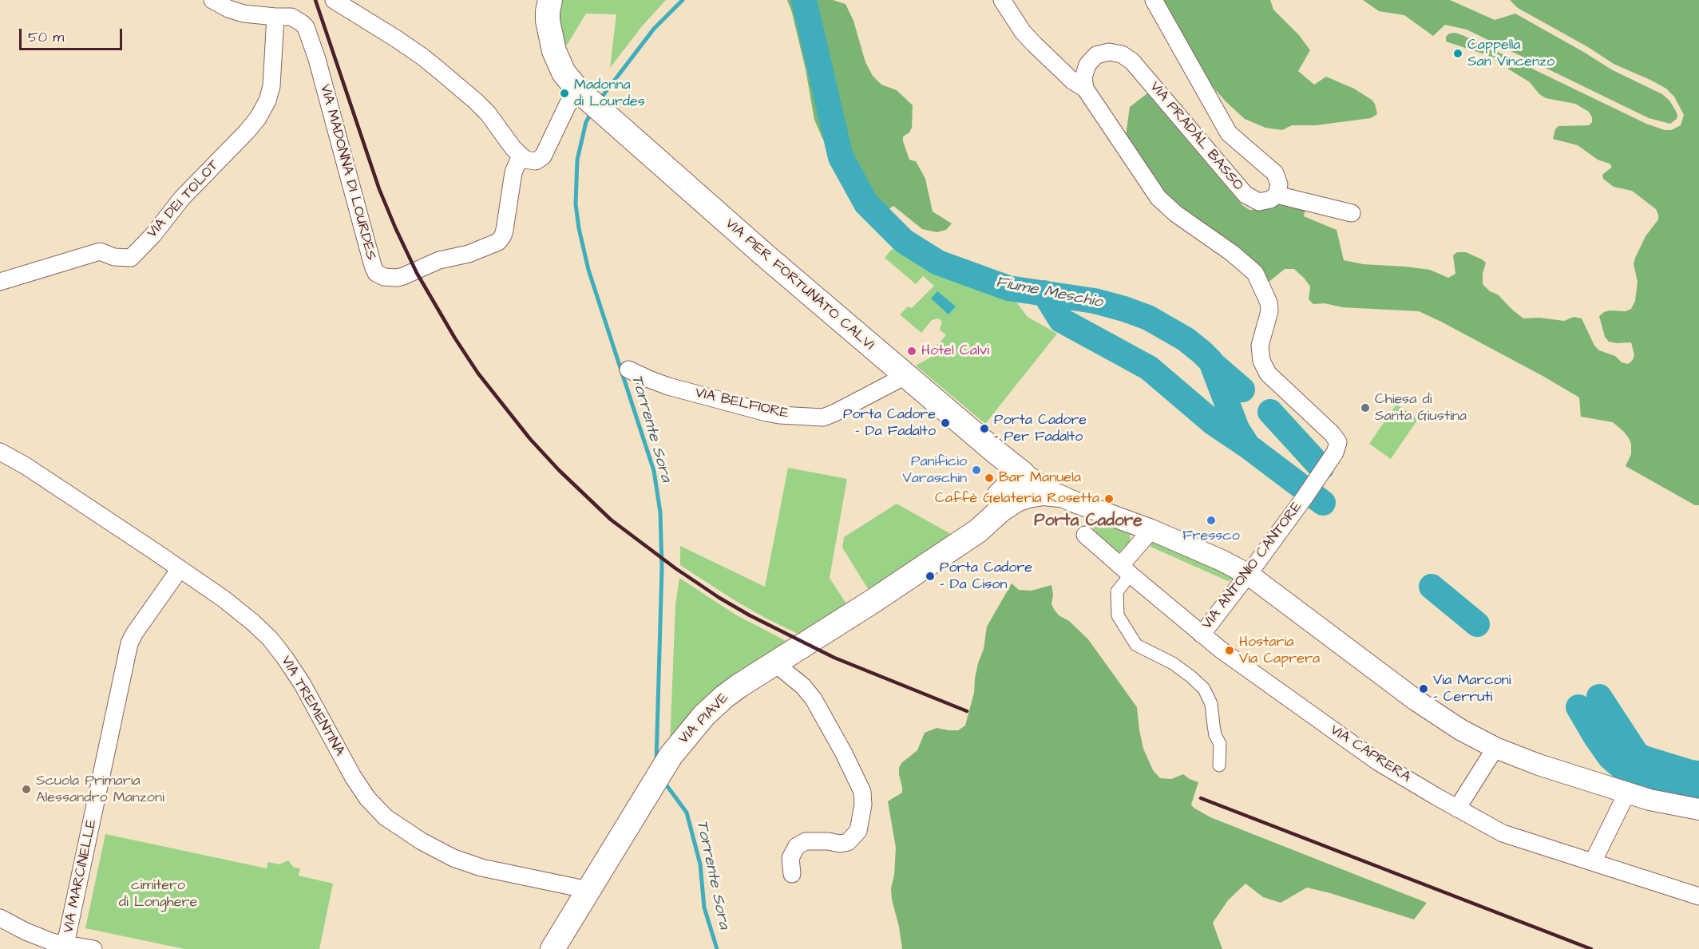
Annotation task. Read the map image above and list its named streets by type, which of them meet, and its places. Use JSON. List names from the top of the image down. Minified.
{"streets":{"main road":["VIA PIER FORTUNATO CALVI","VIA PIAVE"],"street":["VIA PRADÀL BASSO","VIA MADONNA DI LOURDES","VIA DEI TOLOT","VIA BELFIORE","VIA ANTONIO CANTORE","VIA TREMENTINA","VIA CAPRERA","VIA MARCINELLE"]},"crossings":[["VIA PRADÀL BASSO","VIA ANTONIO CANTORE"],["VIA MADONNA DI LOURDES","VIA DEI TOLOT"],["VIA PIER FORTUNATO CALVI","VIA BELFIORE"],["VIA PIER FORTUNATO CALVI","VIA PIAVE"],["VIA ANTONIO CANTORE","VIA CAPRERA"],["VIA TREMENTINA","VIA PIAVE"],["VIA TREMENTINA","VIA MARCINELLE"]],"districts":["Porta Cadore"],"water":["Fiume Meschio","Torrente Sora"],"parks":["cimitero di Longhere"],"places":["Cappella San Vincenzo","Madonna di Lourdes","Hotel Calvi","Chiesa di Santa Giustina","Porta Cadore - Da Fadalto","Porta Cadore - Per Fadalto","Panificio Varaschin","Bar Manuela","Caffè Gelateria Rosetta","Fressco","Porta Cadore - Da Cison","Hostaria Via Caprera","Via Marconi - Cerruti","Scuola Primaria Alessandro Manzoni"],"scale_bar":"50 m"}
